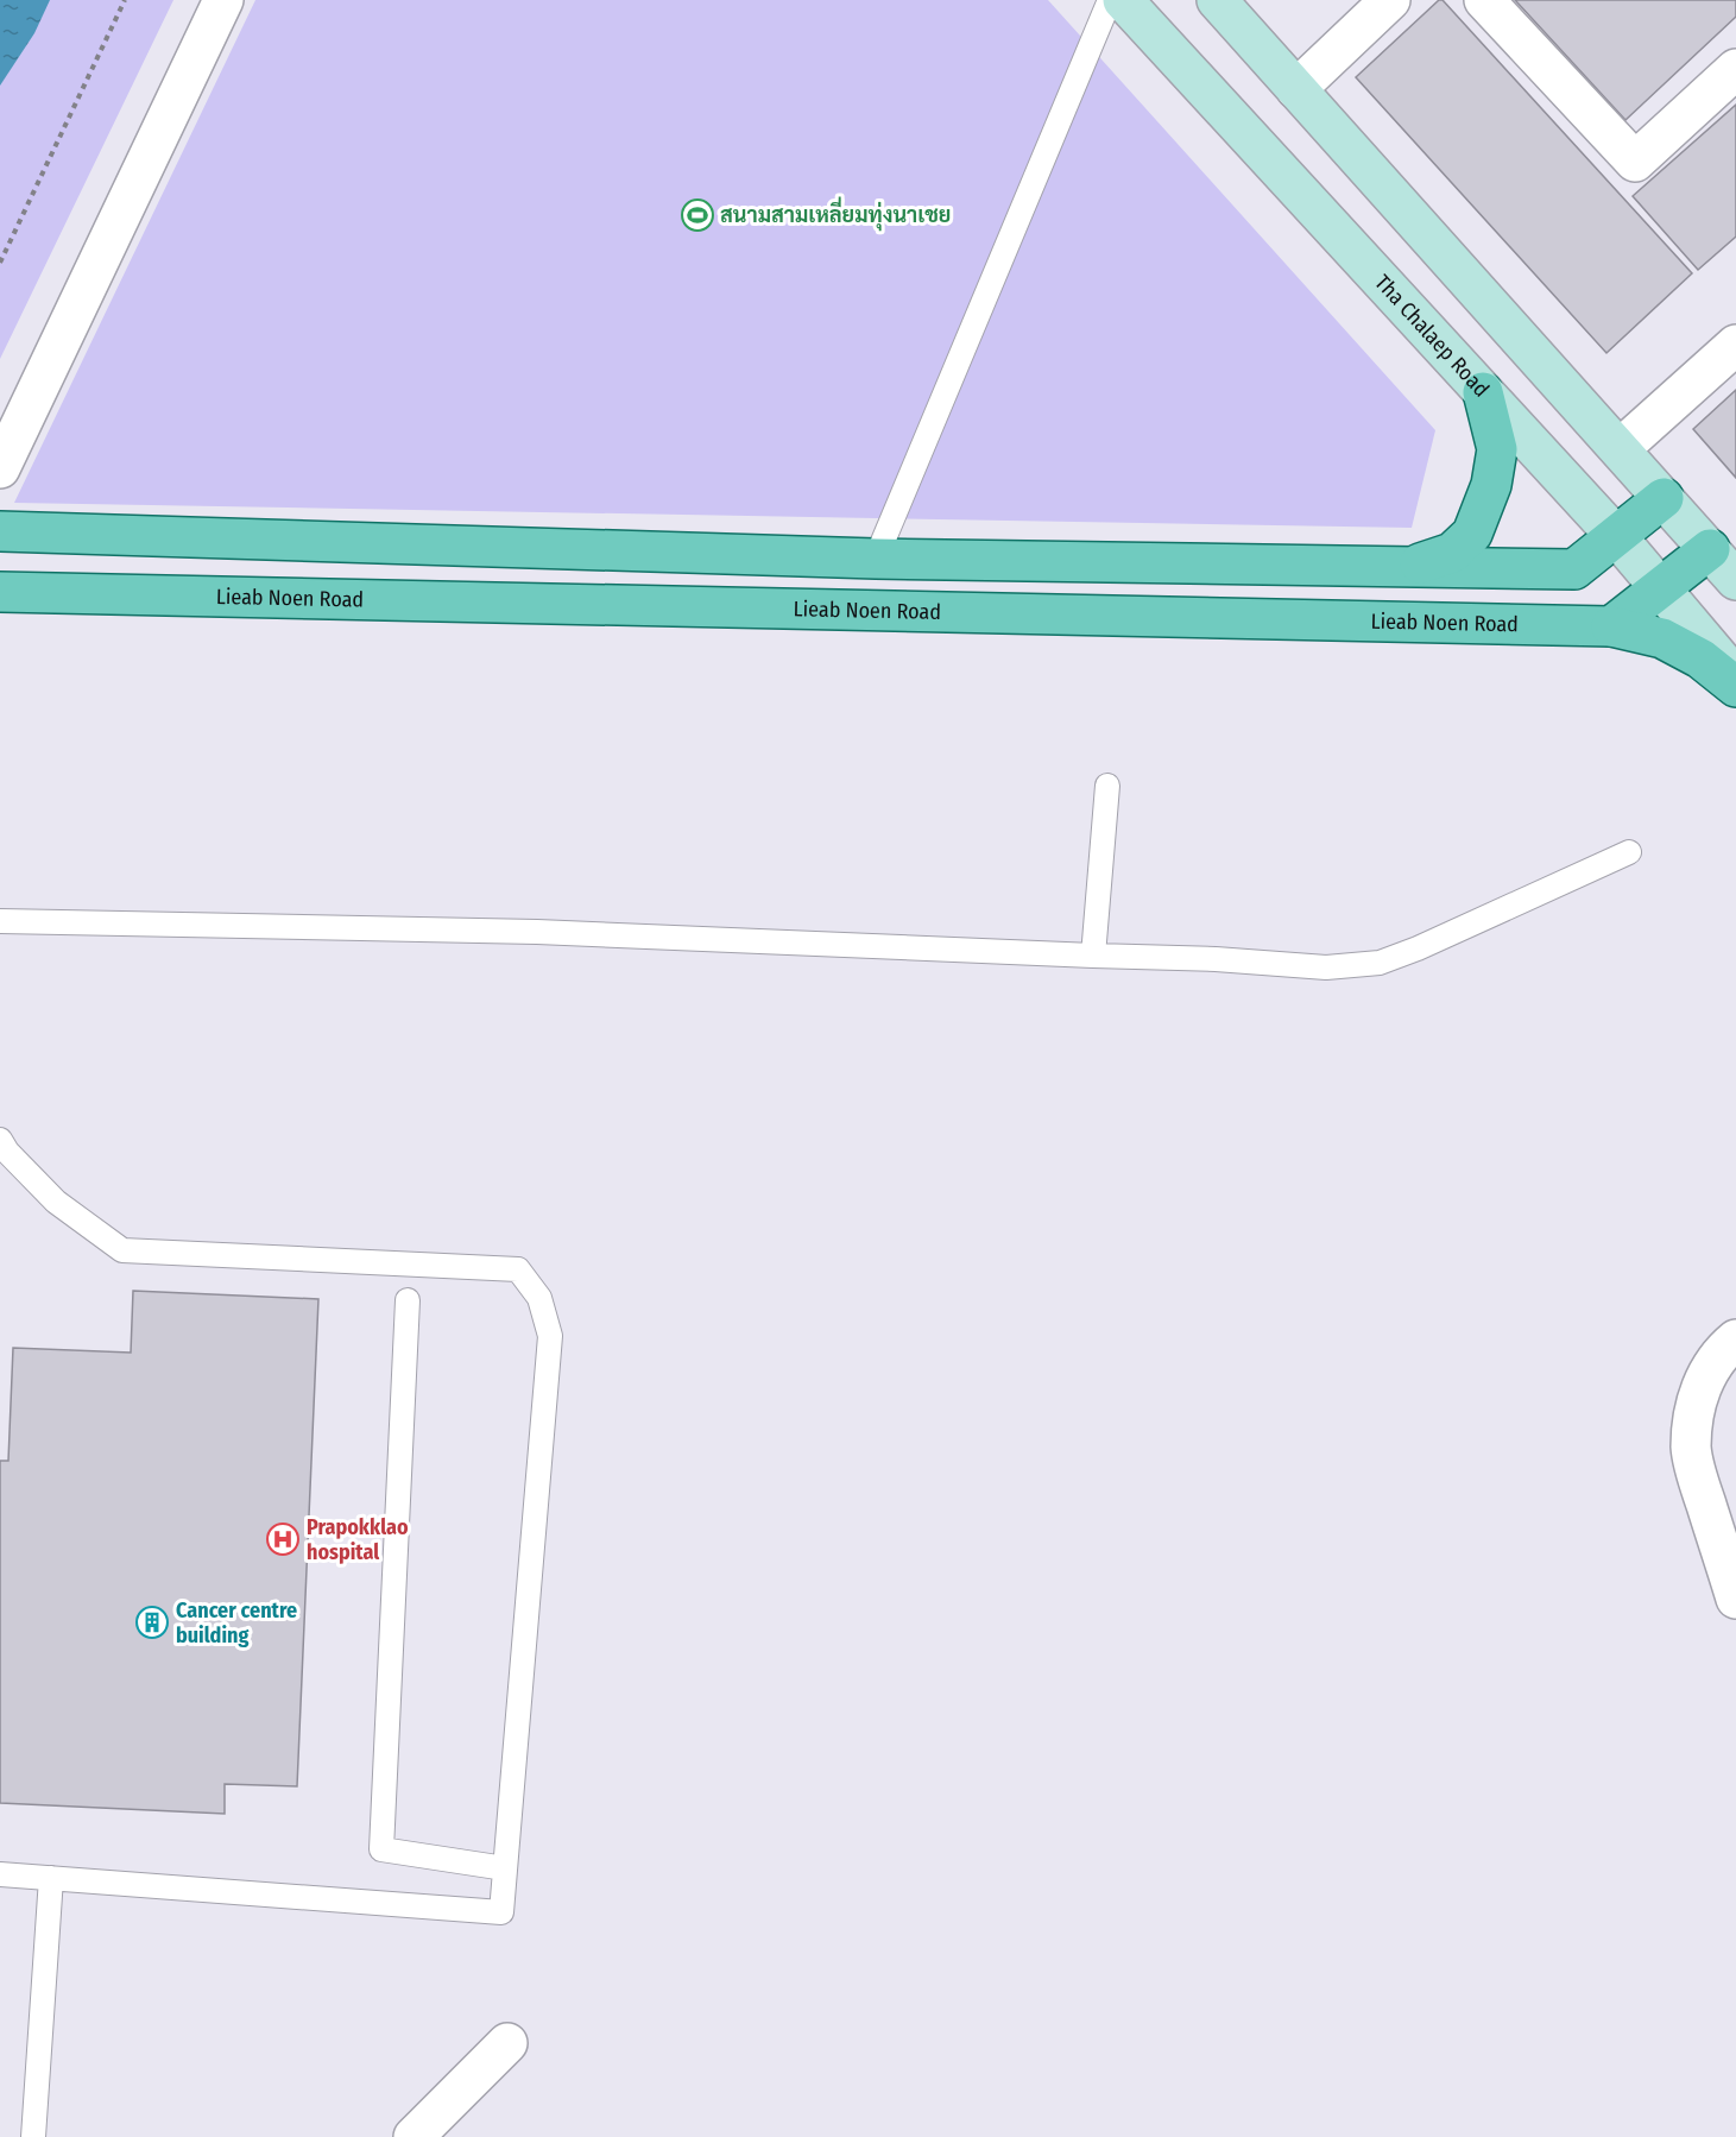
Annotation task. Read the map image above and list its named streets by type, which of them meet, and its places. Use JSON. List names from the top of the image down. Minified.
{"streets":{"main road":["Tha Chalaep Road","Lieab Noen Road"]},"places":{"sports":["สนามสามเหลี่ยมทุ่งนาเชย"],"hospital":["Prapokklao hospital"],"building":["Cancer centre building"]}}
